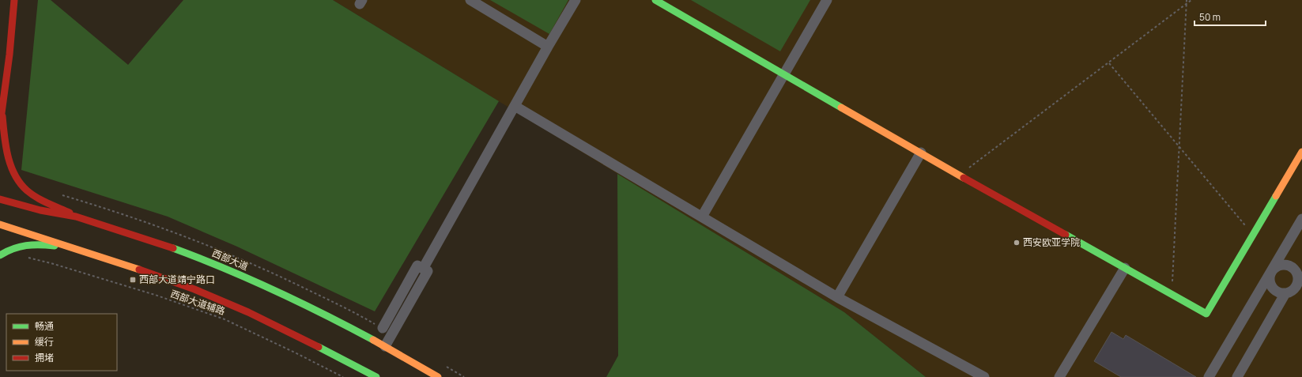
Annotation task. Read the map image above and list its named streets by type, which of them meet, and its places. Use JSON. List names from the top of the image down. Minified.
{"streets":{"main road":["西部大道"],"path":["西部大道辅路"]},"places":{"other":["西安欧亚学院"],"transit":["西部大道靖宁路口"]},"legend":["畅通","缓行","拥堵"],"scale_bar":"50 m"}
